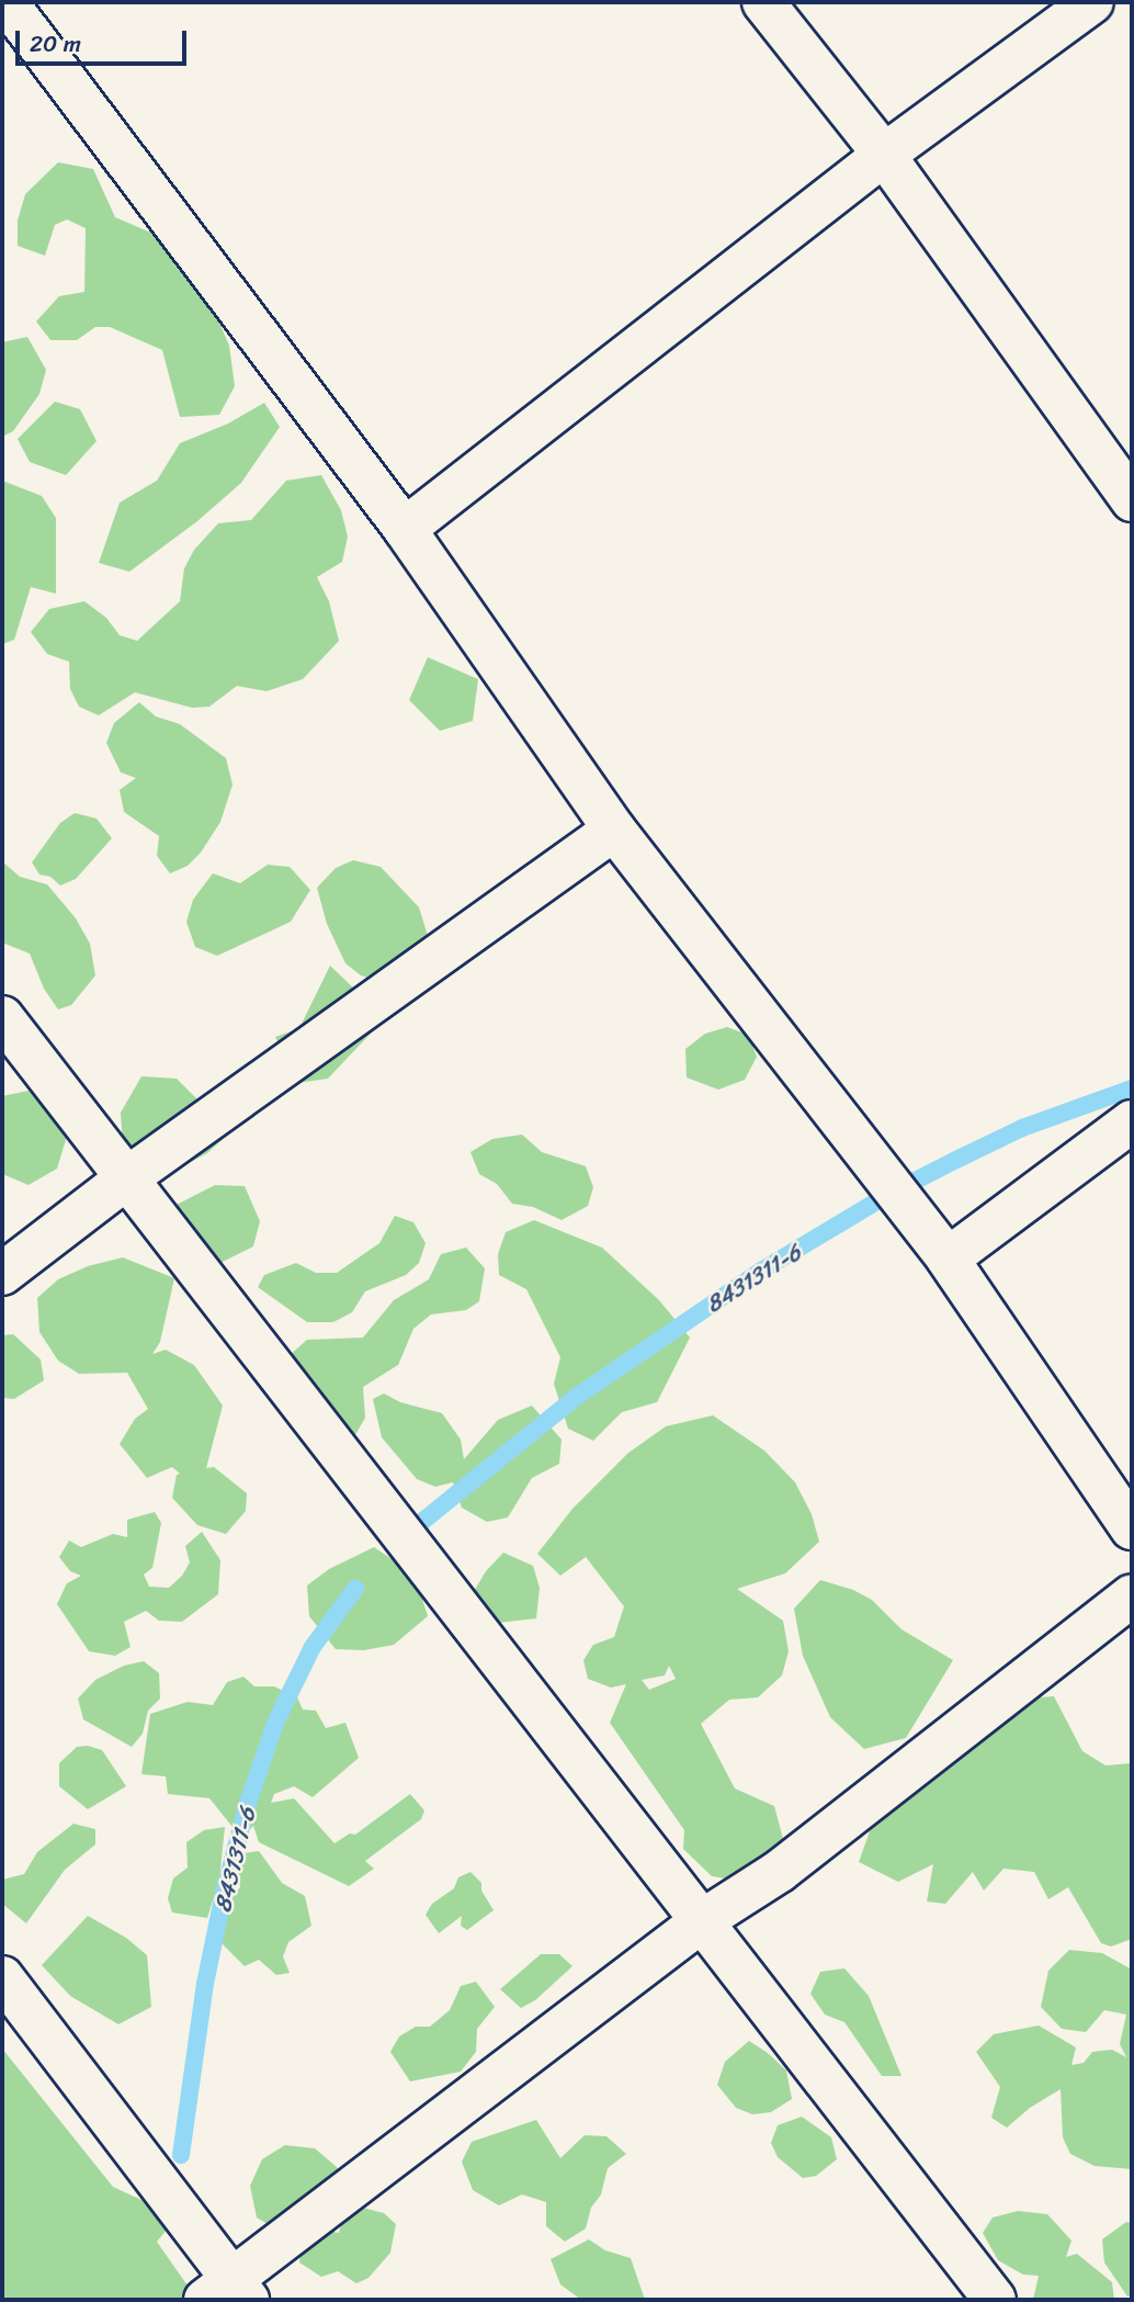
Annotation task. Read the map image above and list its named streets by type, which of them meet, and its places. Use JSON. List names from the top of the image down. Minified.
{"water":["8431311-6"],"scale_bar":"20 m"}
